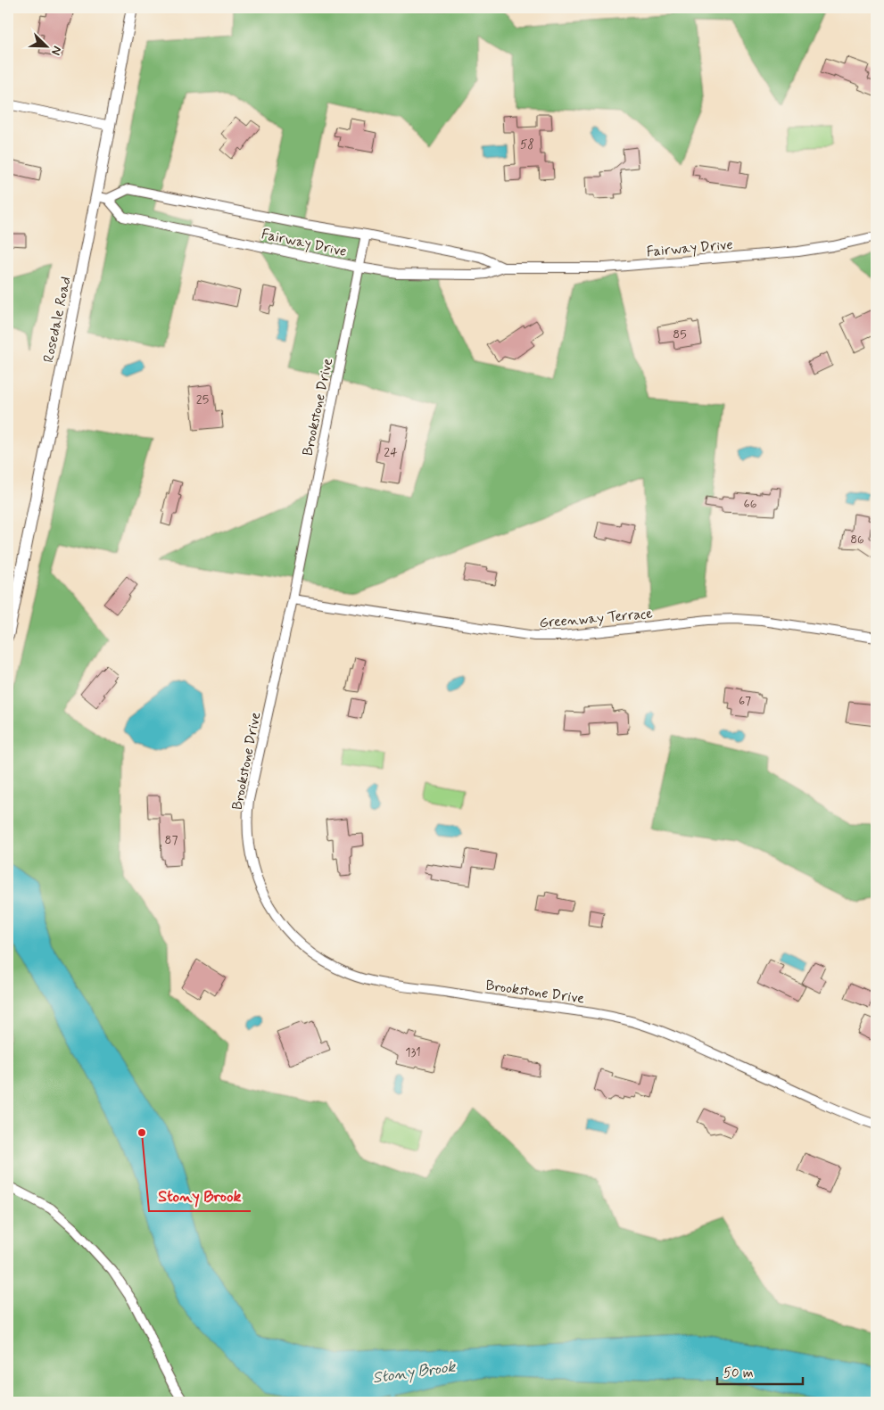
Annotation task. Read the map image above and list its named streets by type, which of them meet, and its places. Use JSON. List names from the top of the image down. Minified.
{"streets":{"street":["Fairway Drive","Rosedale Road","Brookstone Drive","Greenway Terrace"]},"crossings":[["Fairway Drive","Brookstone Drive"],["Brookstone Drive","Greenway Terrace"]],"water":["Stony Brook"],"places":["Stony Brook"],"house_numbers":["58","85","25","24","66","86","67","87","131"],"scale_bar":"50 m","north":"bottom right"}
